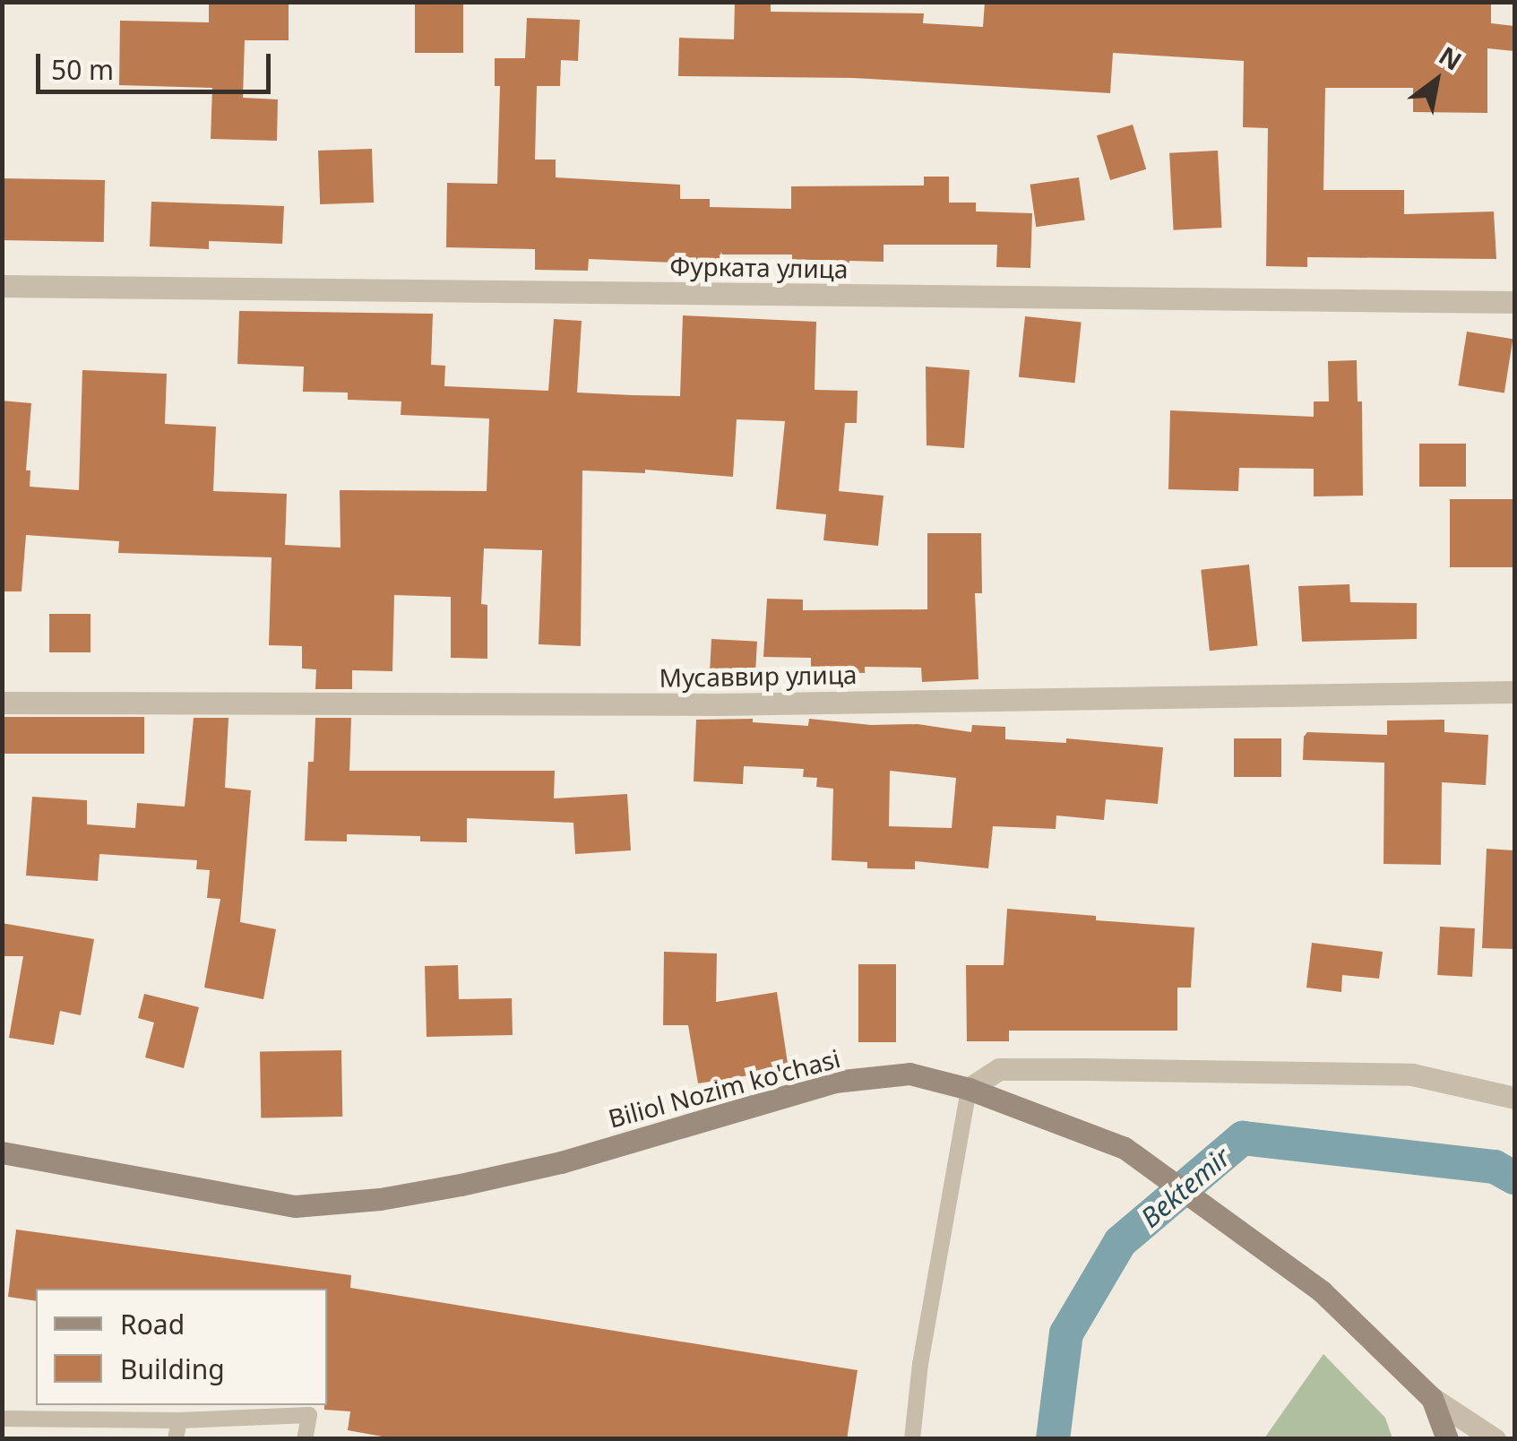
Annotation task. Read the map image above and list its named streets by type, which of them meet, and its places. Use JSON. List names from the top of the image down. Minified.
{"streets":{"street":["Фурката улица","Мусаввир улица","Biliol Nozim ko'chasi"]},"water":["Bektemir"],"legend":["Road","Building"],"scale_bar":"50 m","north":"top right"}
